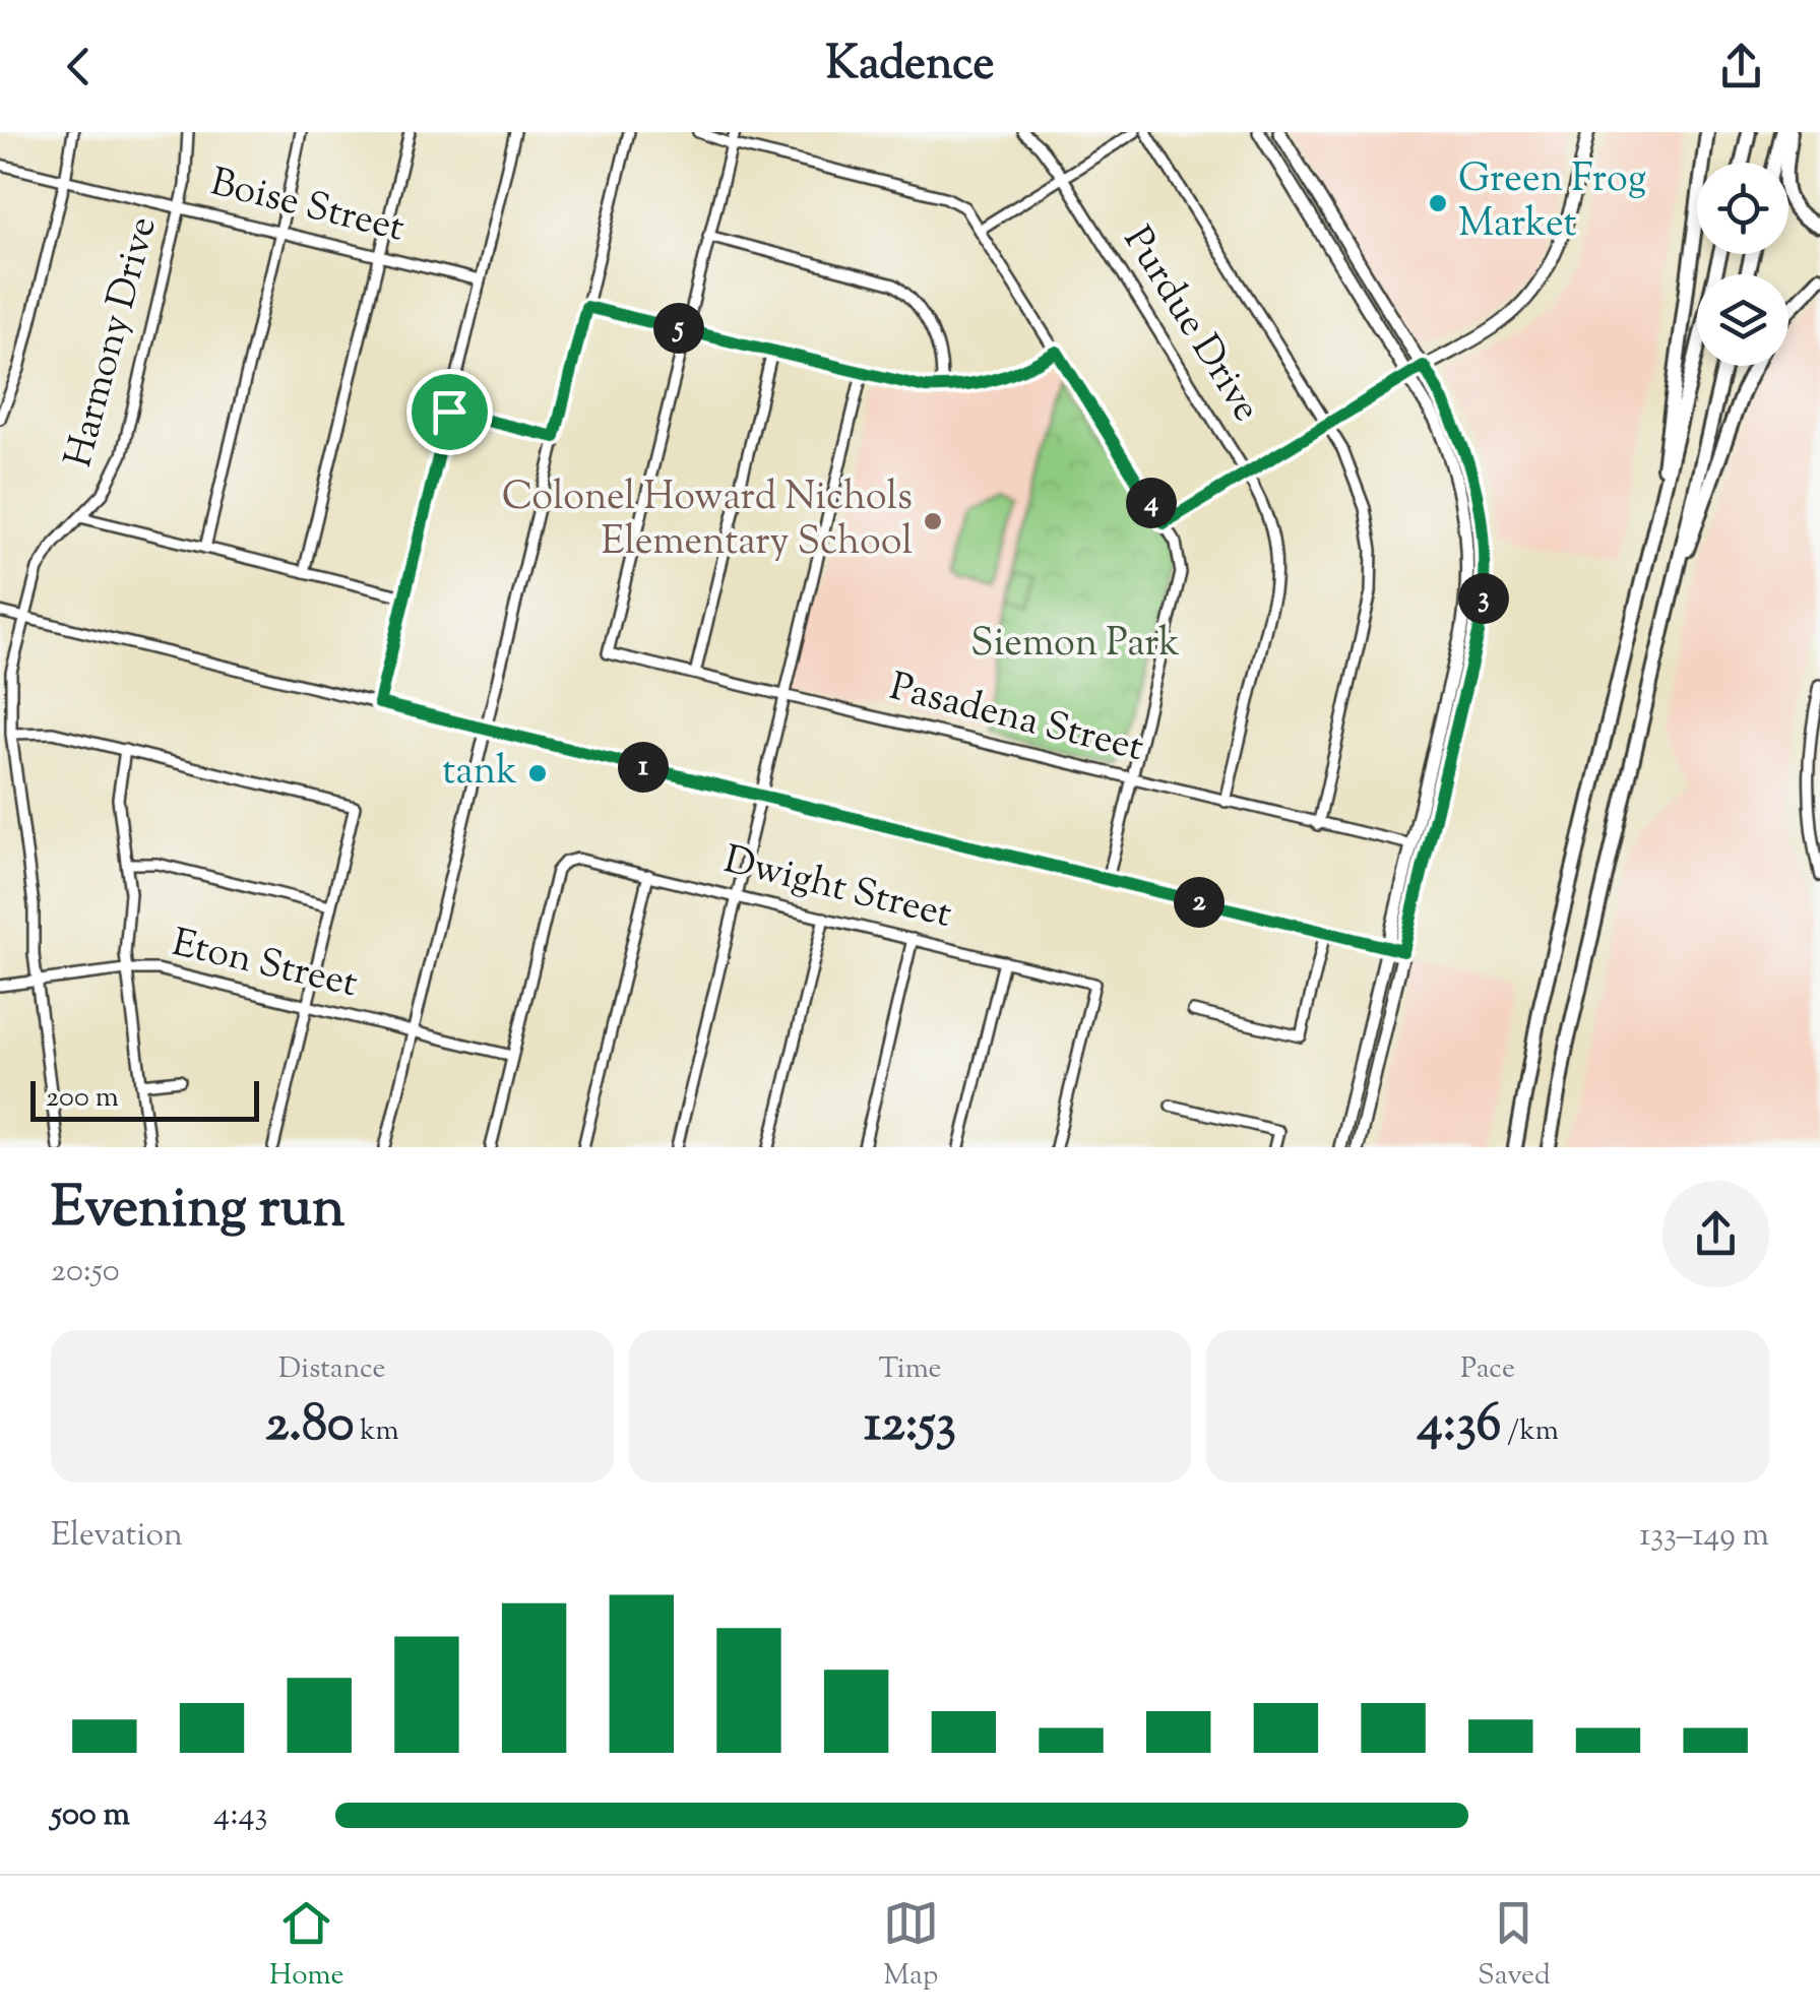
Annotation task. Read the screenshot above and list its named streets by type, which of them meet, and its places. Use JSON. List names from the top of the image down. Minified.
{"streets":{"street":["Boise Street","Purdue Drive","Harmony Drive","Pasadena Street","Dwight Street","Eton Street"]},"crossings":[["Boise Street","Harmony Drive"],["Purdue Drive","Pasadena Street"],["Harmony Drive","Eton Street"],["Dwight Street","Eton Street"]],"parks":["Siemon Park"],"places":["Green Frog Market","Colonel Howard Nichols Elementary School","tank"],"scale_bar":"200 m","page":{"header":"Kadence","pins":["5","4","3","1","2"],"scale":"200 m","heading":["Evening run","20:50"],"stats":[["Distance","2.80 km"],["Time","12:53"],["Pace","4:36 /km"]],"chart":["Elevation","133–149 m"],"list":[{"name":"500 m","note":"4:43"}],"tabs":["Home","Map","Saved"]}}
